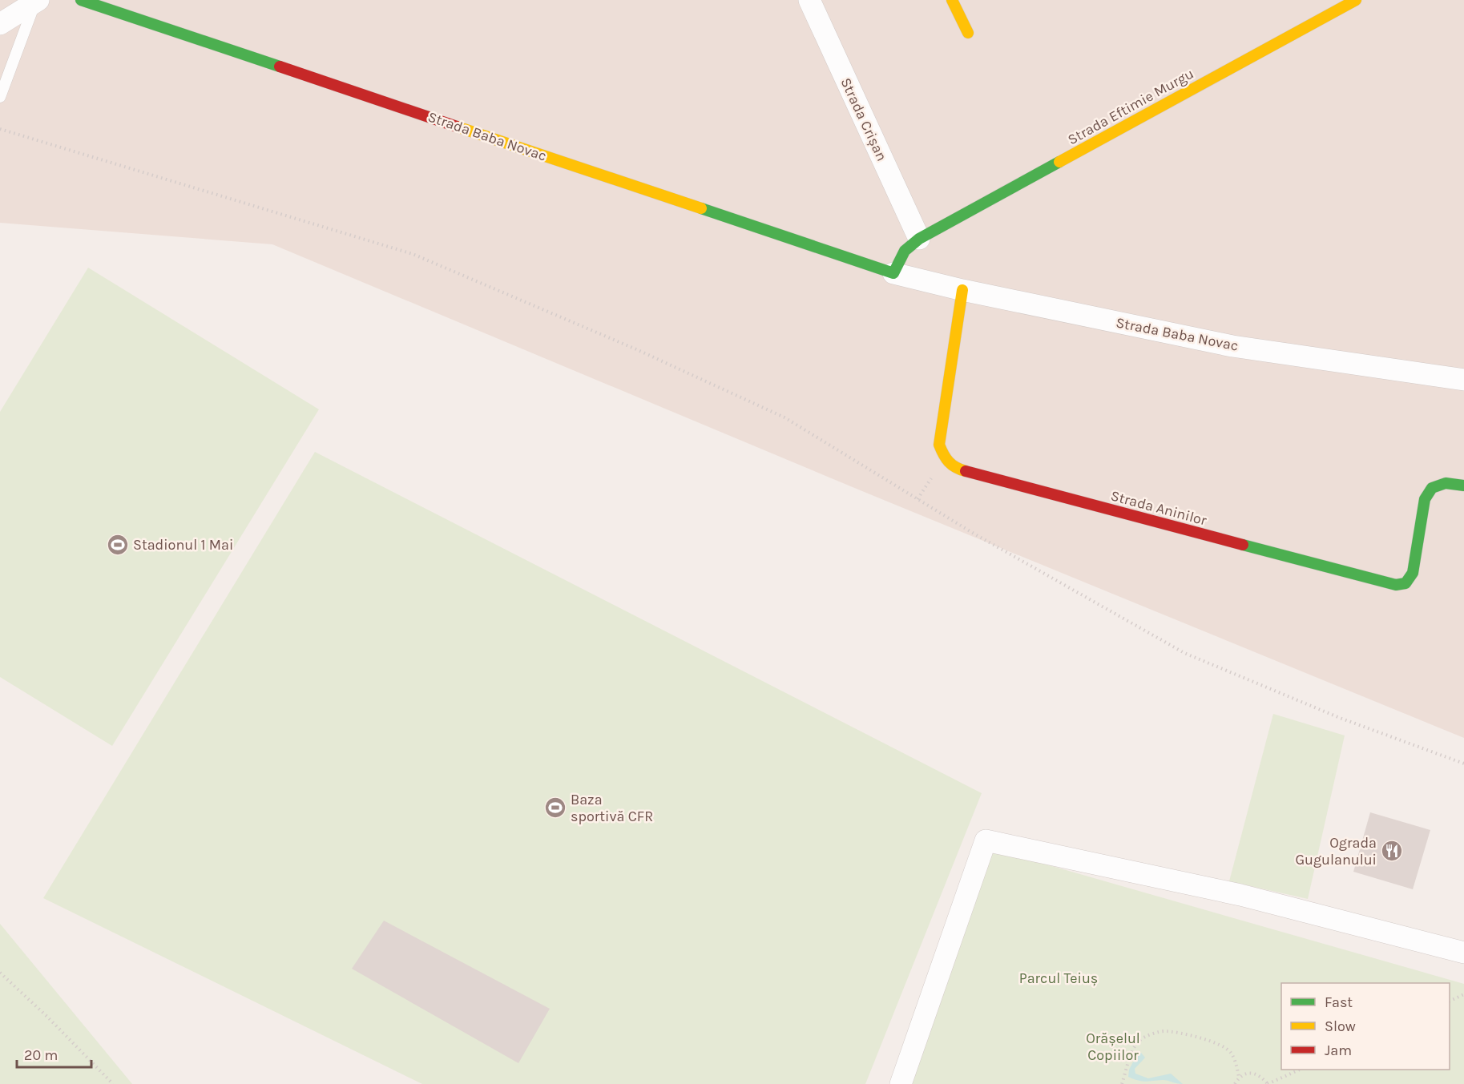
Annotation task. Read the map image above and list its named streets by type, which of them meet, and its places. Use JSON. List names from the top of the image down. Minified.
{"streets":{"street":["Strada Eftimie Murgu","Strada Crișan","Strada Baba Novac","Strada Aninilor"]},"crossings":[["Strada Eftimie Murgu","Strada Crișan"],["Strada Baba Novac","Strada Aninilor"]],"parks":["Parcul Teiuș","Orășelul Copiilor"],"places":{"sports":["Stadionul 1 Mai","Baza sportivă CFR"],"restaurant":["Ograda Gugulanului"]},"legend":["Fast","Slow","Jam"],"scale_bar":"20 m"}
